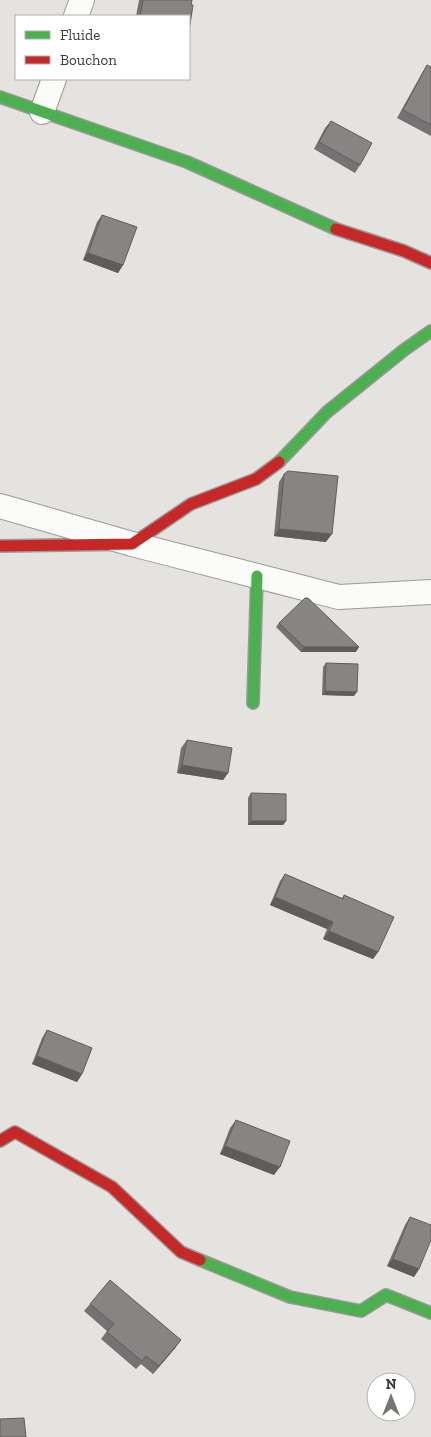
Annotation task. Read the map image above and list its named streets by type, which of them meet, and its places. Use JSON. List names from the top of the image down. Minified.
{"legend":["Fluide","Bouchon"],"north":"top"}
